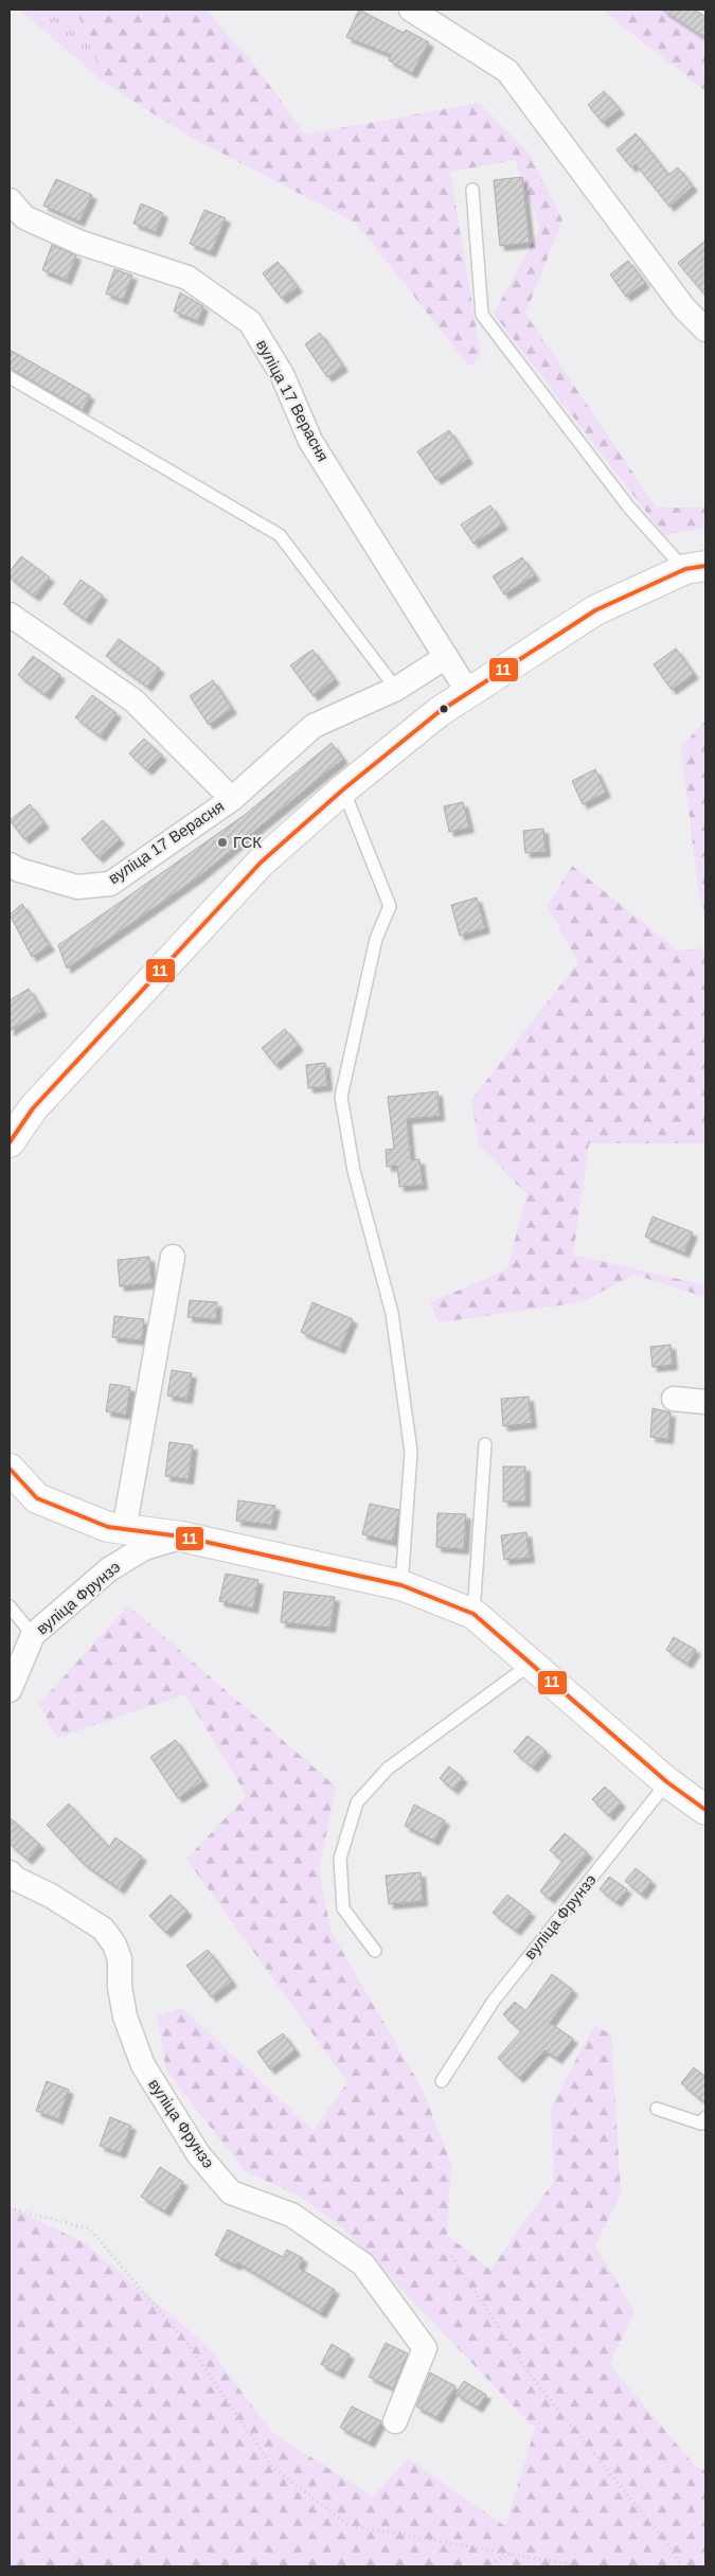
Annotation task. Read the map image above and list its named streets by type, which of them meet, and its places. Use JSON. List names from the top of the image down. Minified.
{"streets":{"street":["вуліца 17 Верасня","вуліца Фрунзэ"]},"places":["ГСК"],"lines":["transit line 11"]}
